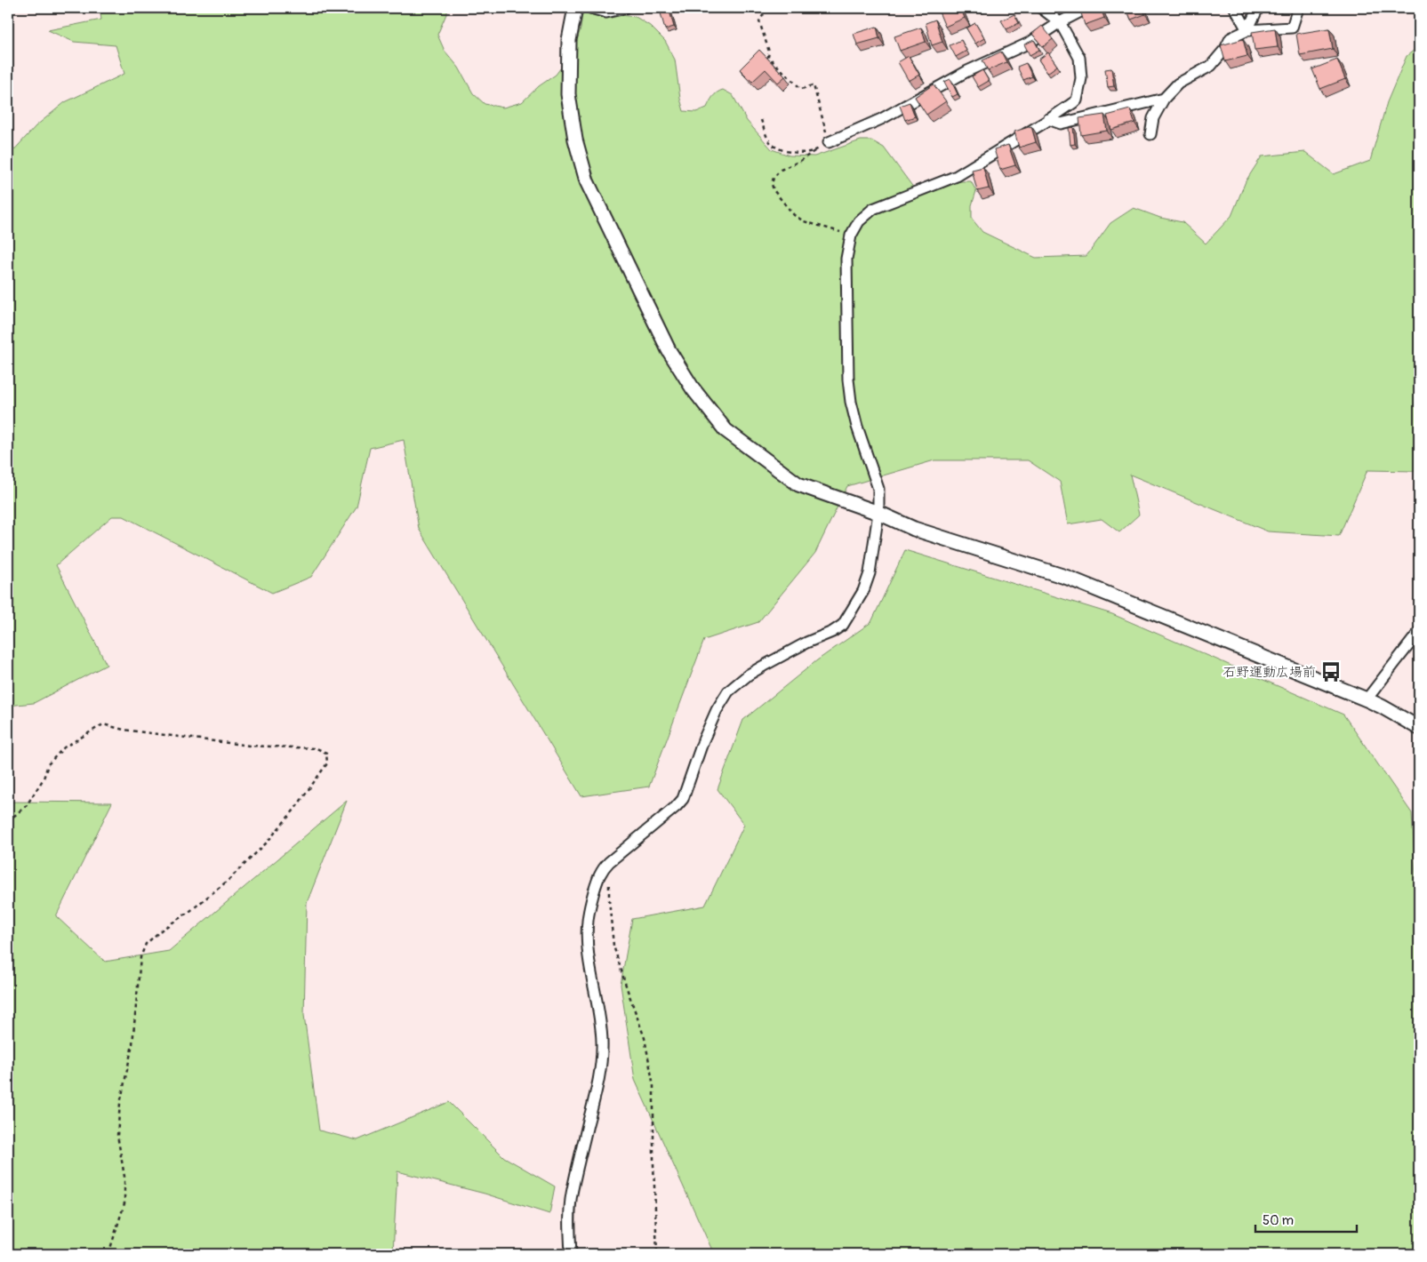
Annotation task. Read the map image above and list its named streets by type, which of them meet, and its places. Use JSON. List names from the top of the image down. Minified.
{"places":{"bus stop":["石野運動広場前"]},"scale_bar":"50 m"}
